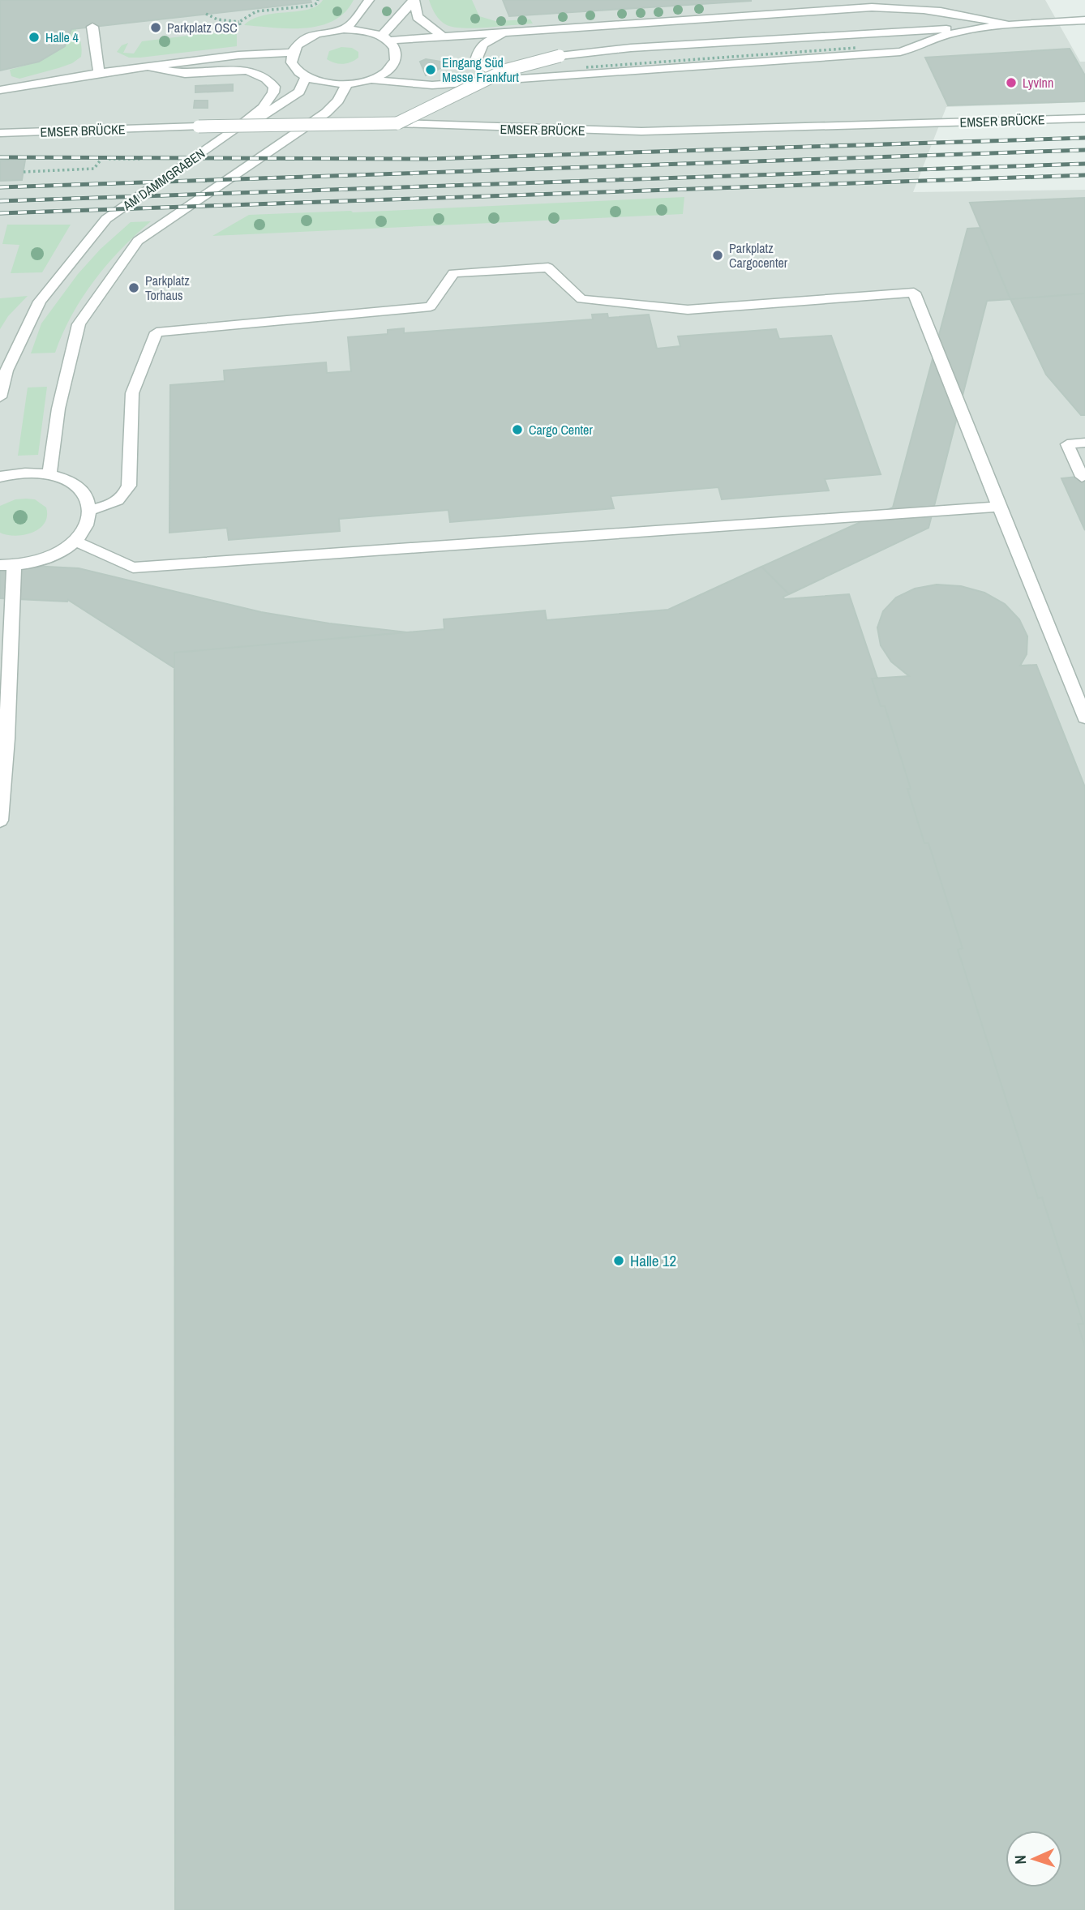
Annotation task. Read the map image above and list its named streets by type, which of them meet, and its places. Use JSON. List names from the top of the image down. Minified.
{"streets":{"street":["EMSER BRÜCKE","AM DAMMGRABEN"]},"places":["Parkplatz OSC","Halle 4","Eingang Süd Messe Frankfurt","LyvInn","Parkplatz Cargocenter","Parkplatz Torhaus","Cargo Center","Halle 12"],"north":"left"}
